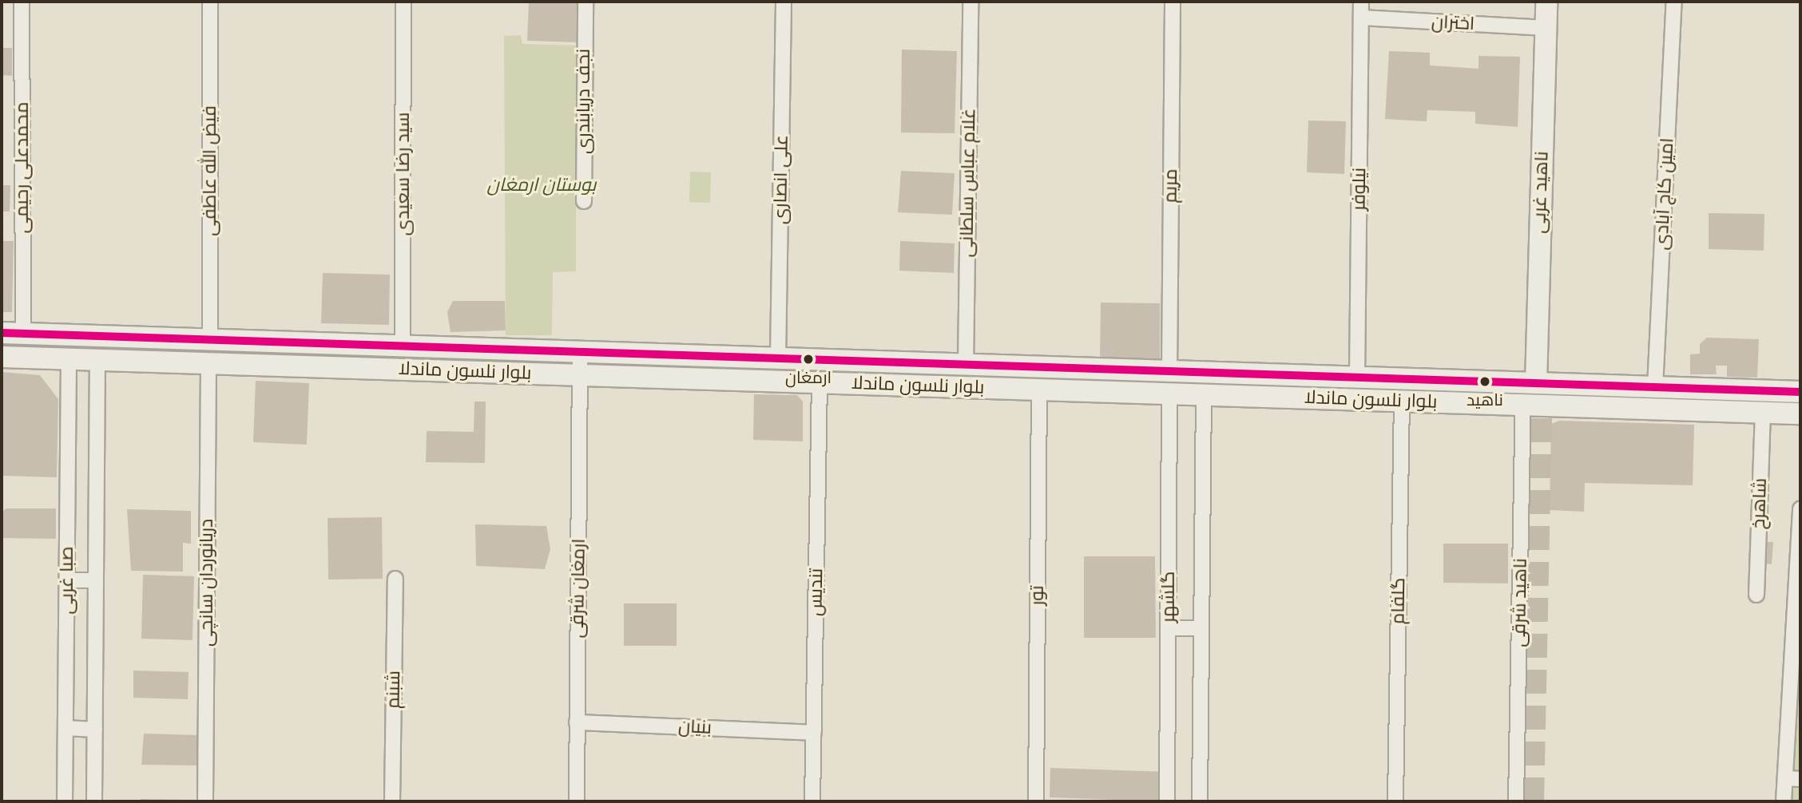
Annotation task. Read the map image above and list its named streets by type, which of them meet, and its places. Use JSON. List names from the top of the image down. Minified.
{"streets":{"main road":["ناهید غربی","بلوار نلسون ماندلا"],"street":["اختران","نجف دریابندری","محمدعلی رحیمی","فیض الله عاطفی","سید رضا سعیدی","علی انصاری","غلام عباس سلطانی","مریم","نیلوفر","امین کاج آبادی","شاهرخ","صبا غربی","دریانوردان سانچی","ارمغان شرقی","تندیس","تور","گلشهر","گلفام","ناهید شرقی","شبنم","بنیان"]},"crossings":[["اختران","نیلوفر"],["اختران","ناهید غربی"],["محمدعلی رحیمی","بلوار نلسون ماندلا"],["فیض الله عاطفی","بلوار نلسون ماندلا"],["سید رضا سعیدی","بلوار نلسون ماندلا"],["علی انصاری","بلوار نلسون ماندلا"],["غلام عباس سلطانی","بلوار نلسون ماندلا"],["مریم","بلوار نلسون ماندلا"],["نیلوفر","بلوار نلسون ماندلا"],["ناهید غربی","بلوار نلسون ماندلا"],["امین کاج آبادی","بلوار نلسون ماندلا"],["بلوار نلسون ماندلا","شاهرخ"],["بلوار نلسون ماندلا","صبا غربی"],["بلوار نلسون ماندلا","دریانوردان سانچی"],["بلوار نلسون ماندلا","ارمغان شرقی"],["بلوار نلسون ماندلا","تندیس"],["بلوار نلسون ماندلا","تور"],["بلوار نلسون ماندلا","گلشهر"],["بلوار نلسون ماندلا","گلفام"],["بلوار نلسون ماندلا","ناهید شرقی"],["ارمغان شرقی","بنیان"],["تندیس","بنیان"]],"parks":["بوستان ارمغان"],"places":["ارمغان","ناهید"]}
